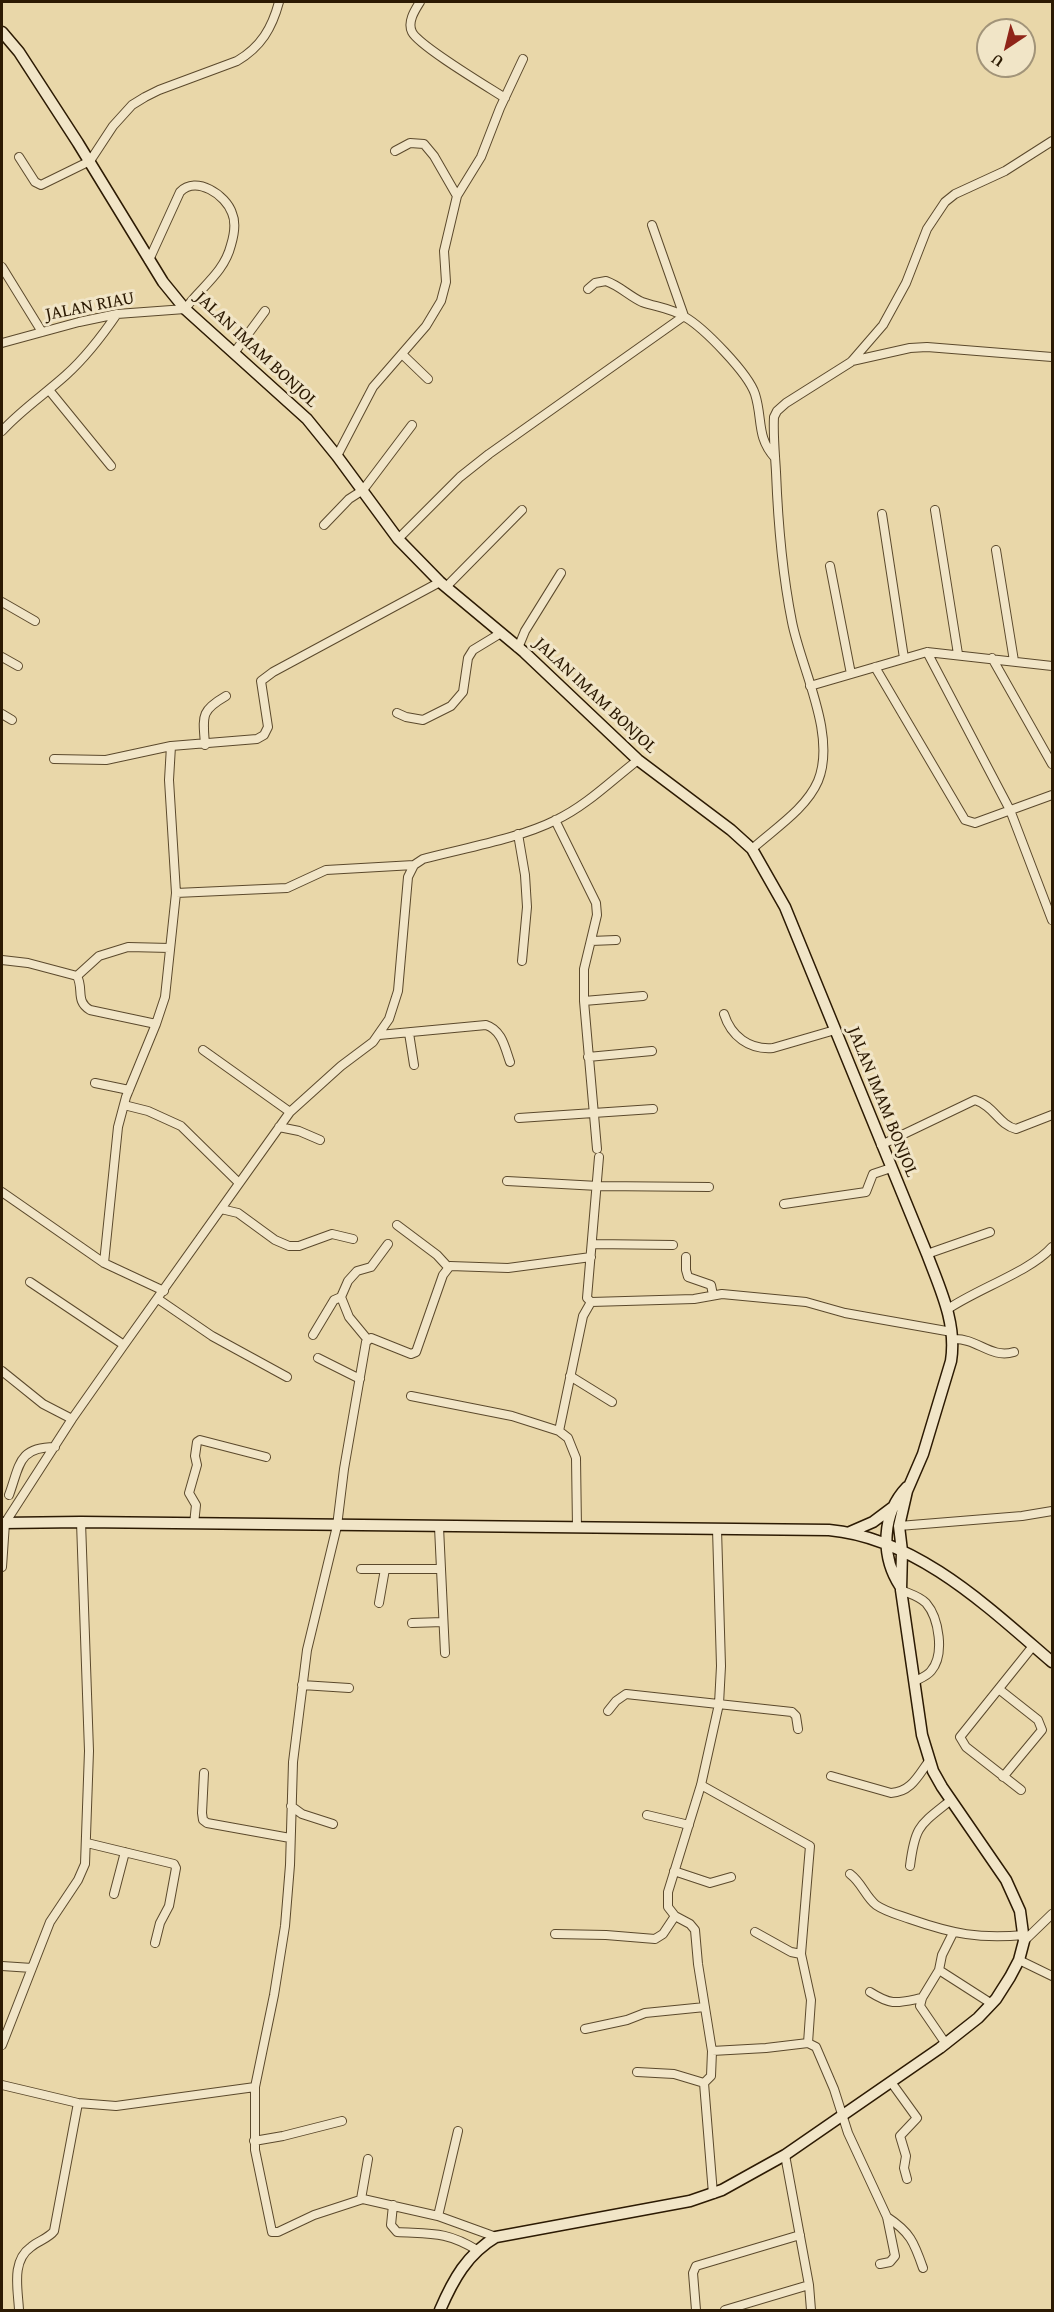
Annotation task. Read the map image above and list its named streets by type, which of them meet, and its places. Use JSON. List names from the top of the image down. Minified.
{"streets":{"main road":["JALAN IMAM BONJOL"],"street":["JALAN RIAU"]},"crossings":[["JALAN RIAU","JALAN IMAM BONJOL"]],"north":"bottom left"}
